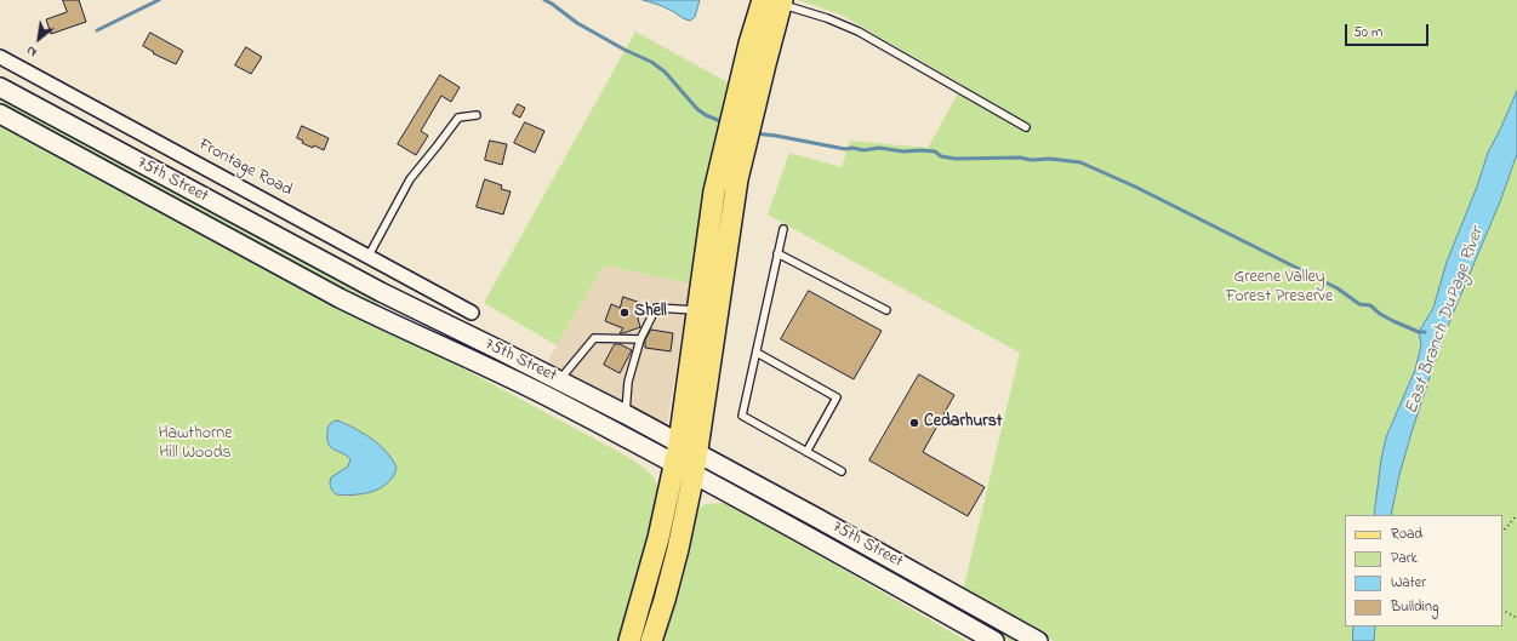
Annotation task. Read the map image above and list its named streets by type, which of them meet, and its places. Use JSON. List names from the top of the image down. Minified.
{"streets":{"main road":["75th Street"],"street":["Frontage Road"]},"water":["East Branch DuPage River"],"parks":["Greene Valley Forest Preserve","Hawthorne Hill Woods"],"places":["Shell","Cedarhurst"],"legend":["Road","Park","Water","Building"],"scale_bar":"50 m","north":"bottom left"}
